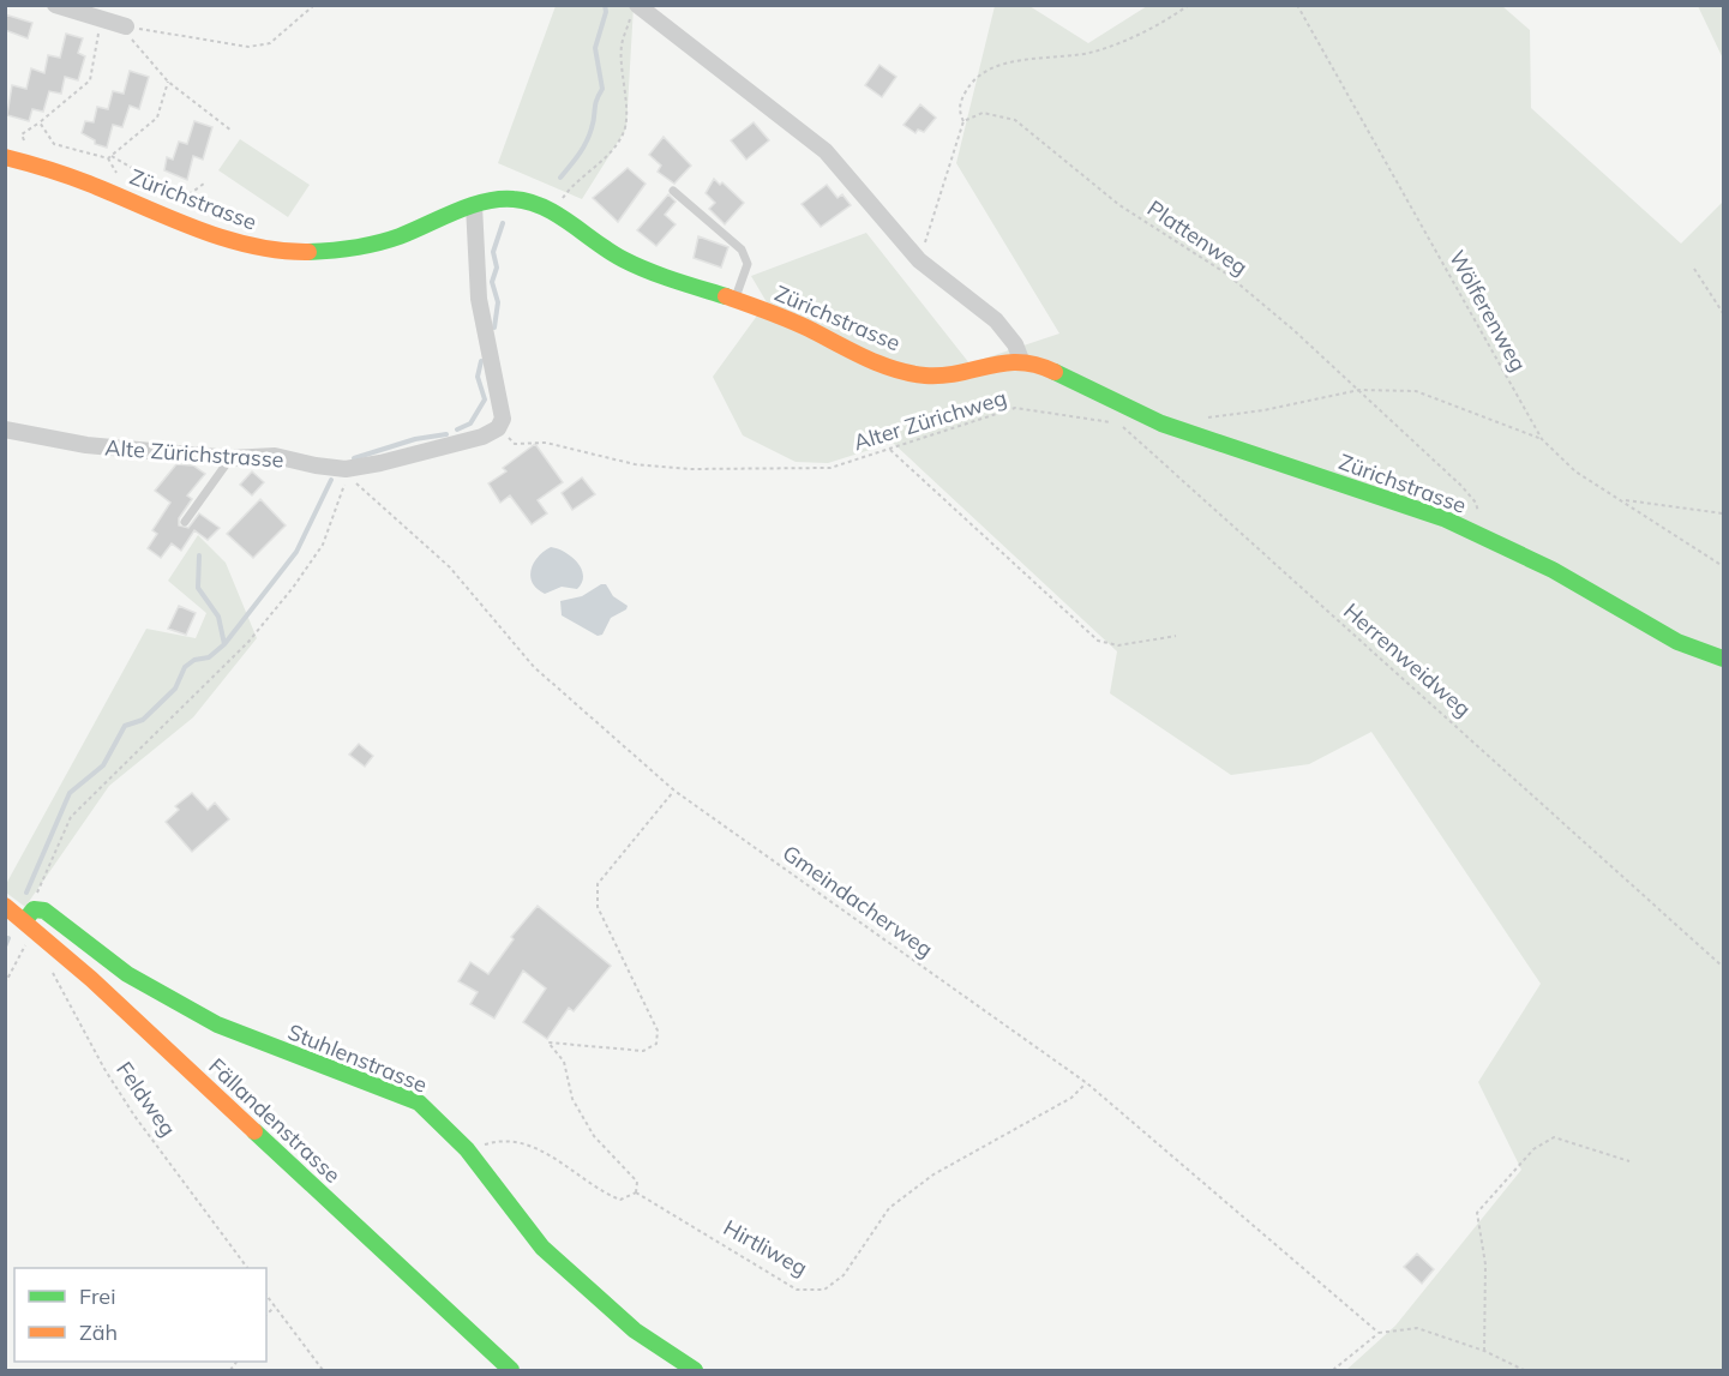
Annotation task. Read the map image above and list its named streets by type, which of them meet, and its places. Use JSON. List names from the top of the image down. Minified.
{"streets":{"street":["Zürichstrasse","Alte Zürichstrasse","Stuhlenstrasse","Fällandenstrasse"],"path":["Plattenweg","Wölferenweg","Alter Zürichweg","Herrenweidweg","Gmeindacherweg","Feldweg","Hirtliweg"]},"crossings":[["Zürichstrasse","Plattenweg"],["Alter Zürichweg","Alte Zürichstrasse"],["Alter Zürichweg","Herrenweidweg"],["Alte Zürichstrasse","Gmeindacherweg"],["Gmeindacherweg","Hirtliweg"],["Stuhlenstrasse","Fällandenstrasse"]],"legend":["Frei","Zäh"]}
